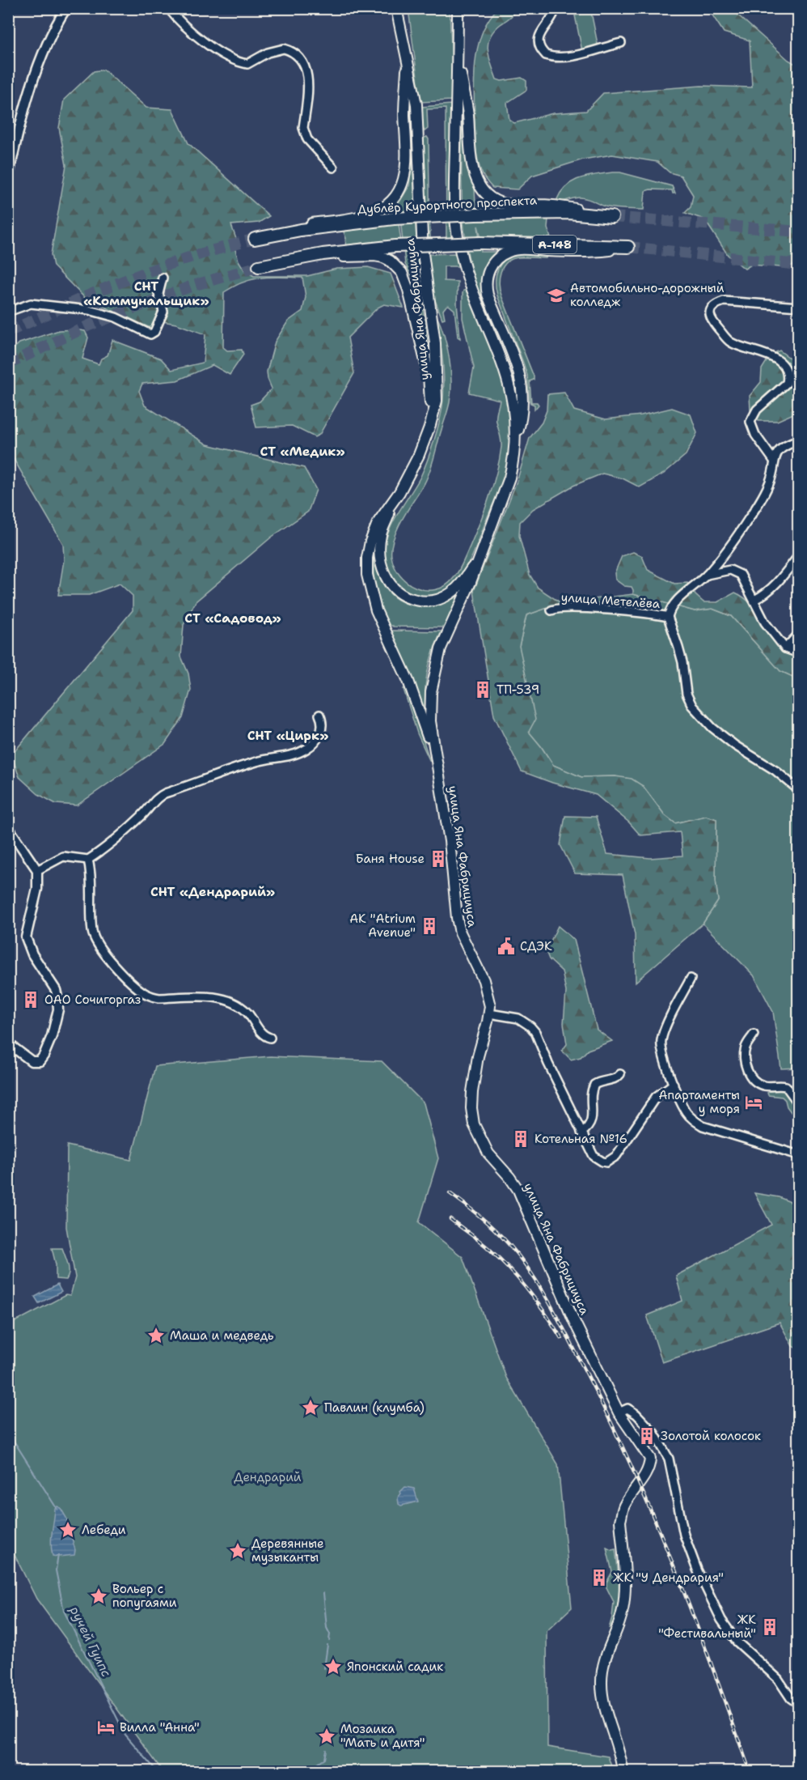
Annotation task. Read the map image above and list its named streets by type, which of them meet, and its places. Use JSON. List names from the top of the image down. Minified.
{"streets":{"main road":["Дублёр Курортного проспекта","А-148","улица Яна Фабрициуса"],"street":["улица Метелёва"]},"crossings":[["Дублёр Курортного проспекта","А-148"],["А-148","улица Яна Фабрициуса"]],"districts":["СНТ «Коммунальщик»","СТ «Медик»","СТ «Садовод»","СНТ «Цирк»","СНТ «Дендрарий»"],"water":["ручей Гуипс"],"parks":["Дендрарий"],"places":{"school or university":["Автомобильно-дорожный колледж"],"building":["ТП-539","Баня House","АК \"Atrium Avenue\"","ОАО Сочигоргаз","Котельная №16","Золотой колосок","ЖК \"У Дендрария\"","ЖК \"Фестивальный\""],"public building":["СДЭК"],"hotel":["Апартаменты у моря","Вилла \"Анна\""],"place":["Маша и медведь","Павлин (клумба)","Лебеди","Деревянные музыканты","Вольер с попугаями","Японский садик","Мозаика \"Мать и дитя\""]}}
